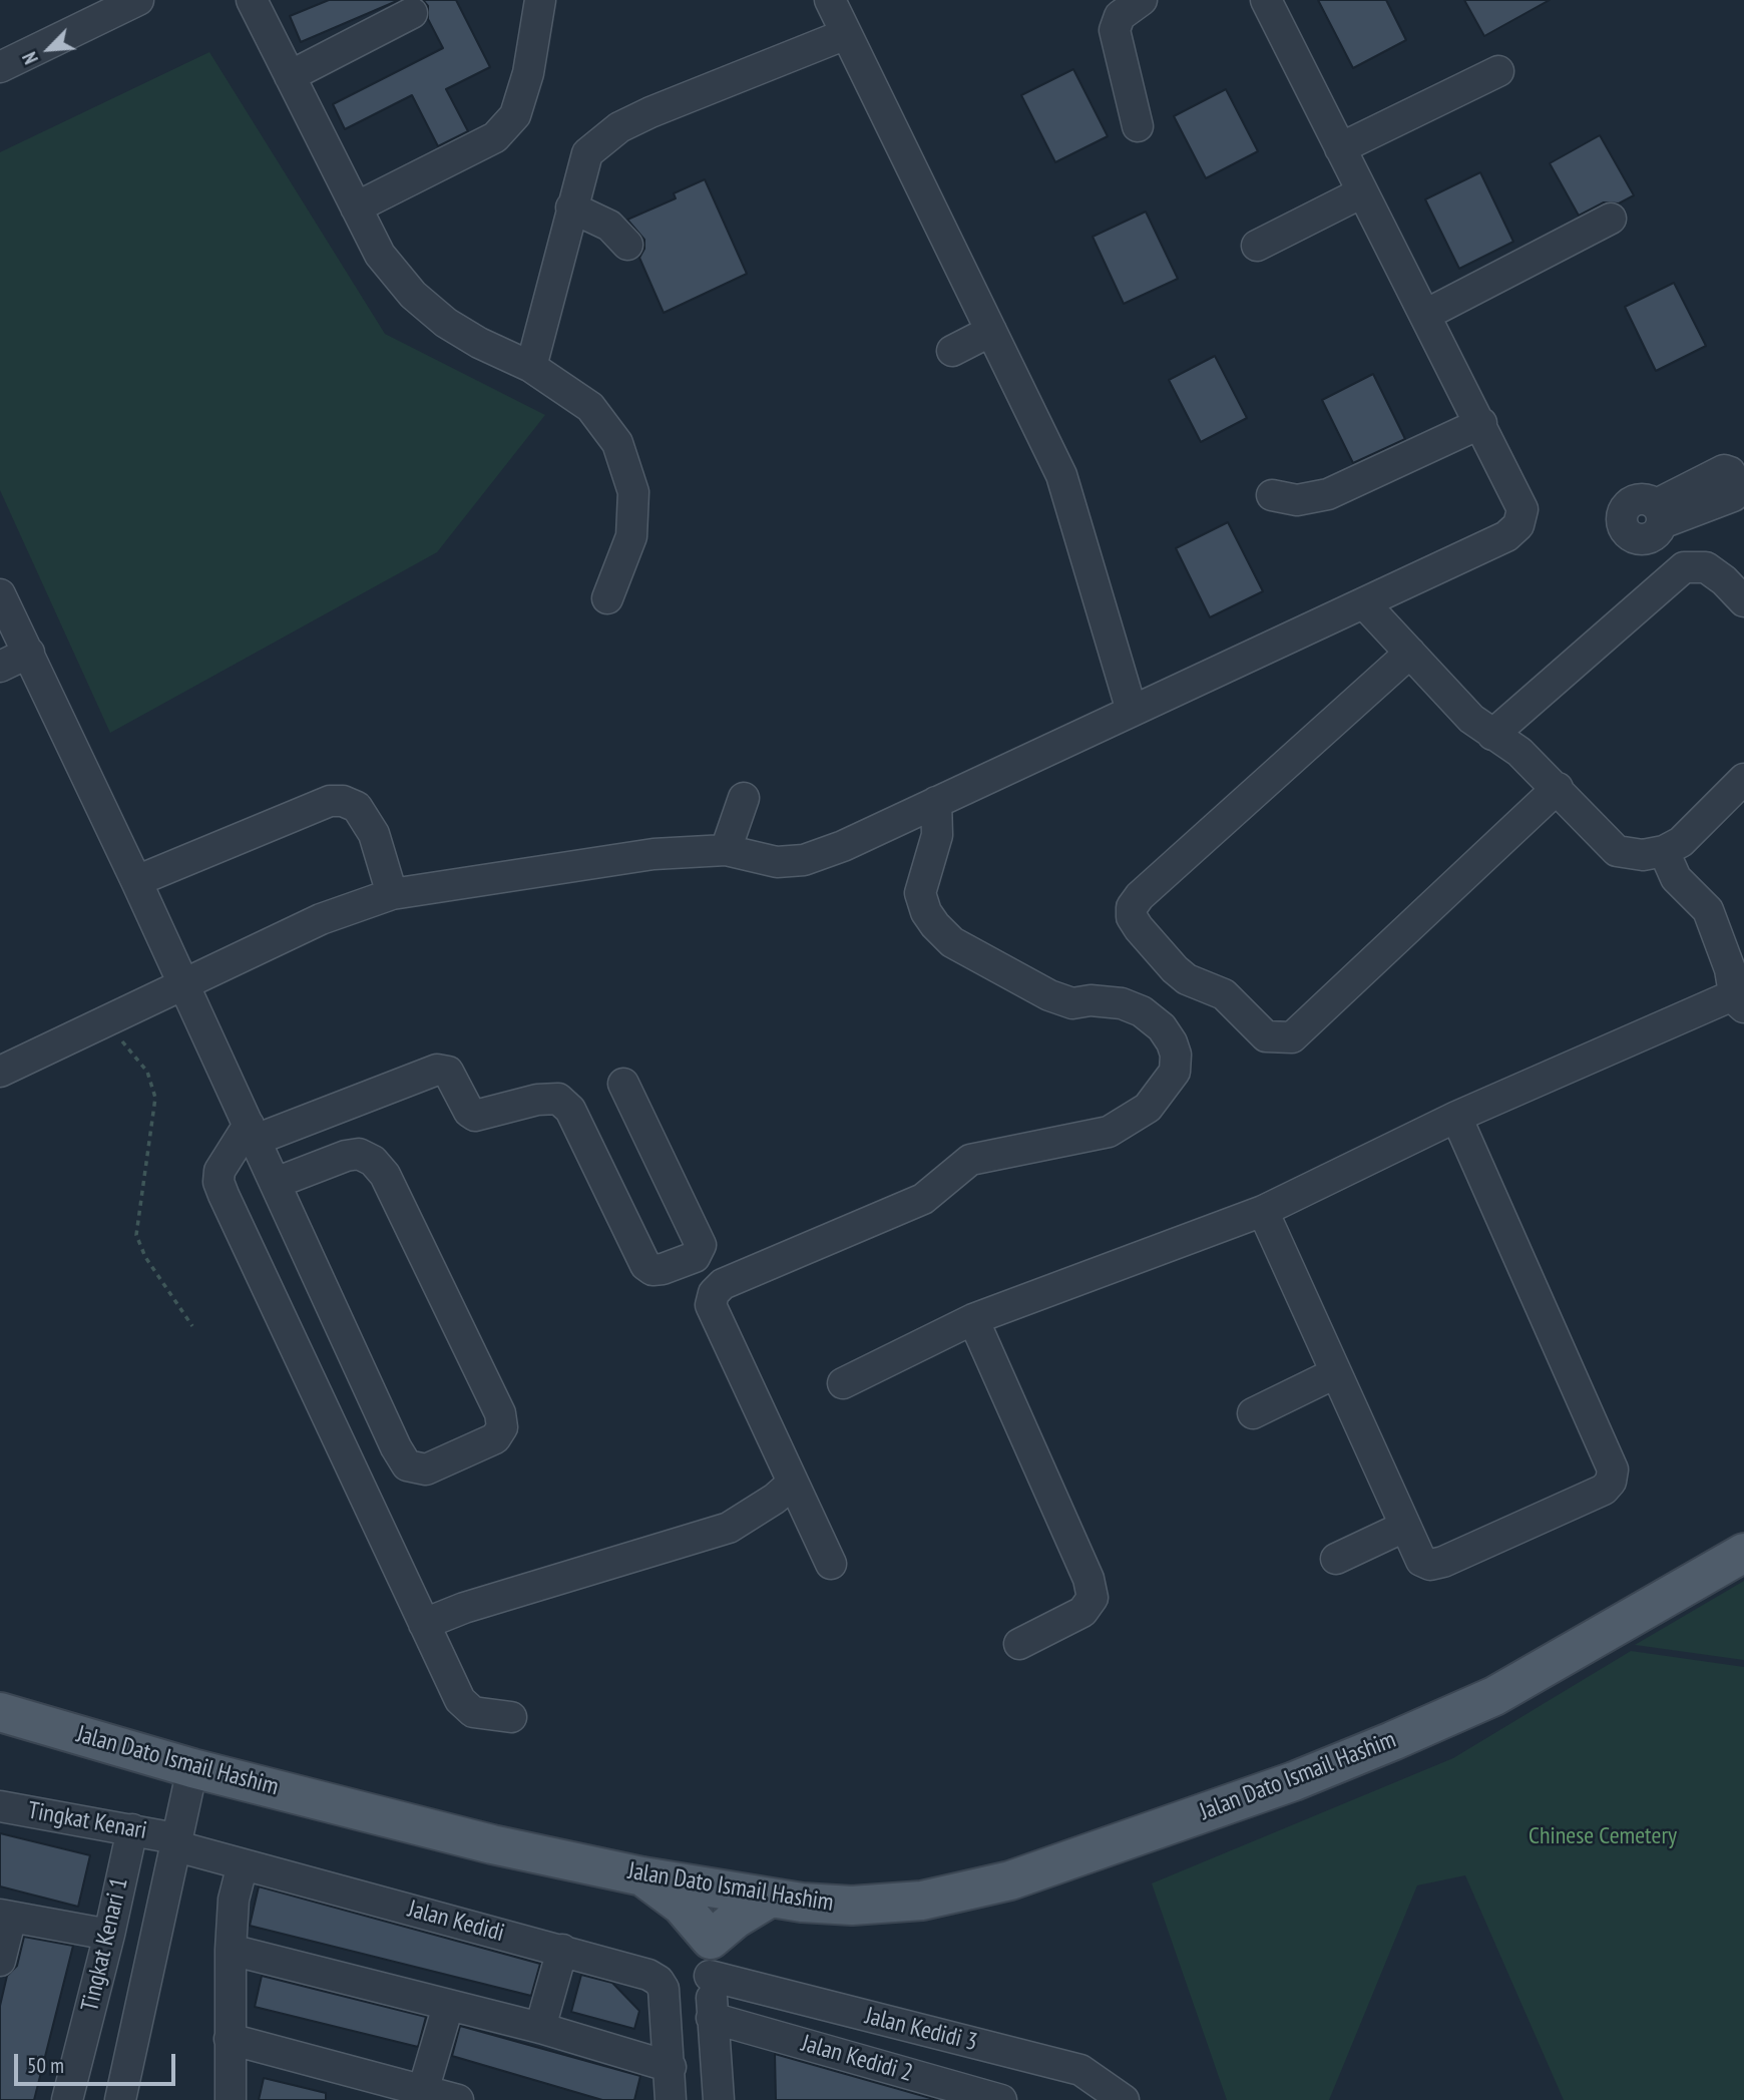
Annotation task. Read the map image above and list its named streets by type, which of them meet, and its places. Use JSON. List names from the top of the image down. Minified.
{"streets":{"main road":["Jalan Dato Ismail Hashim"],"street":["Tingkat Kenari","Jalan Kedidi","Tingkat Kenari 1","Jalan Kedidi 3","Jalan Kedidi 2"]},"crossings":[["Tingkat Kenari","Jalan Kedidi"],["Tingkat Kenari","Tingkat Kenari 1"]],"parks":["Chinese Cemetery"],"scale_bar":"50 m","north":"bottom left"}
